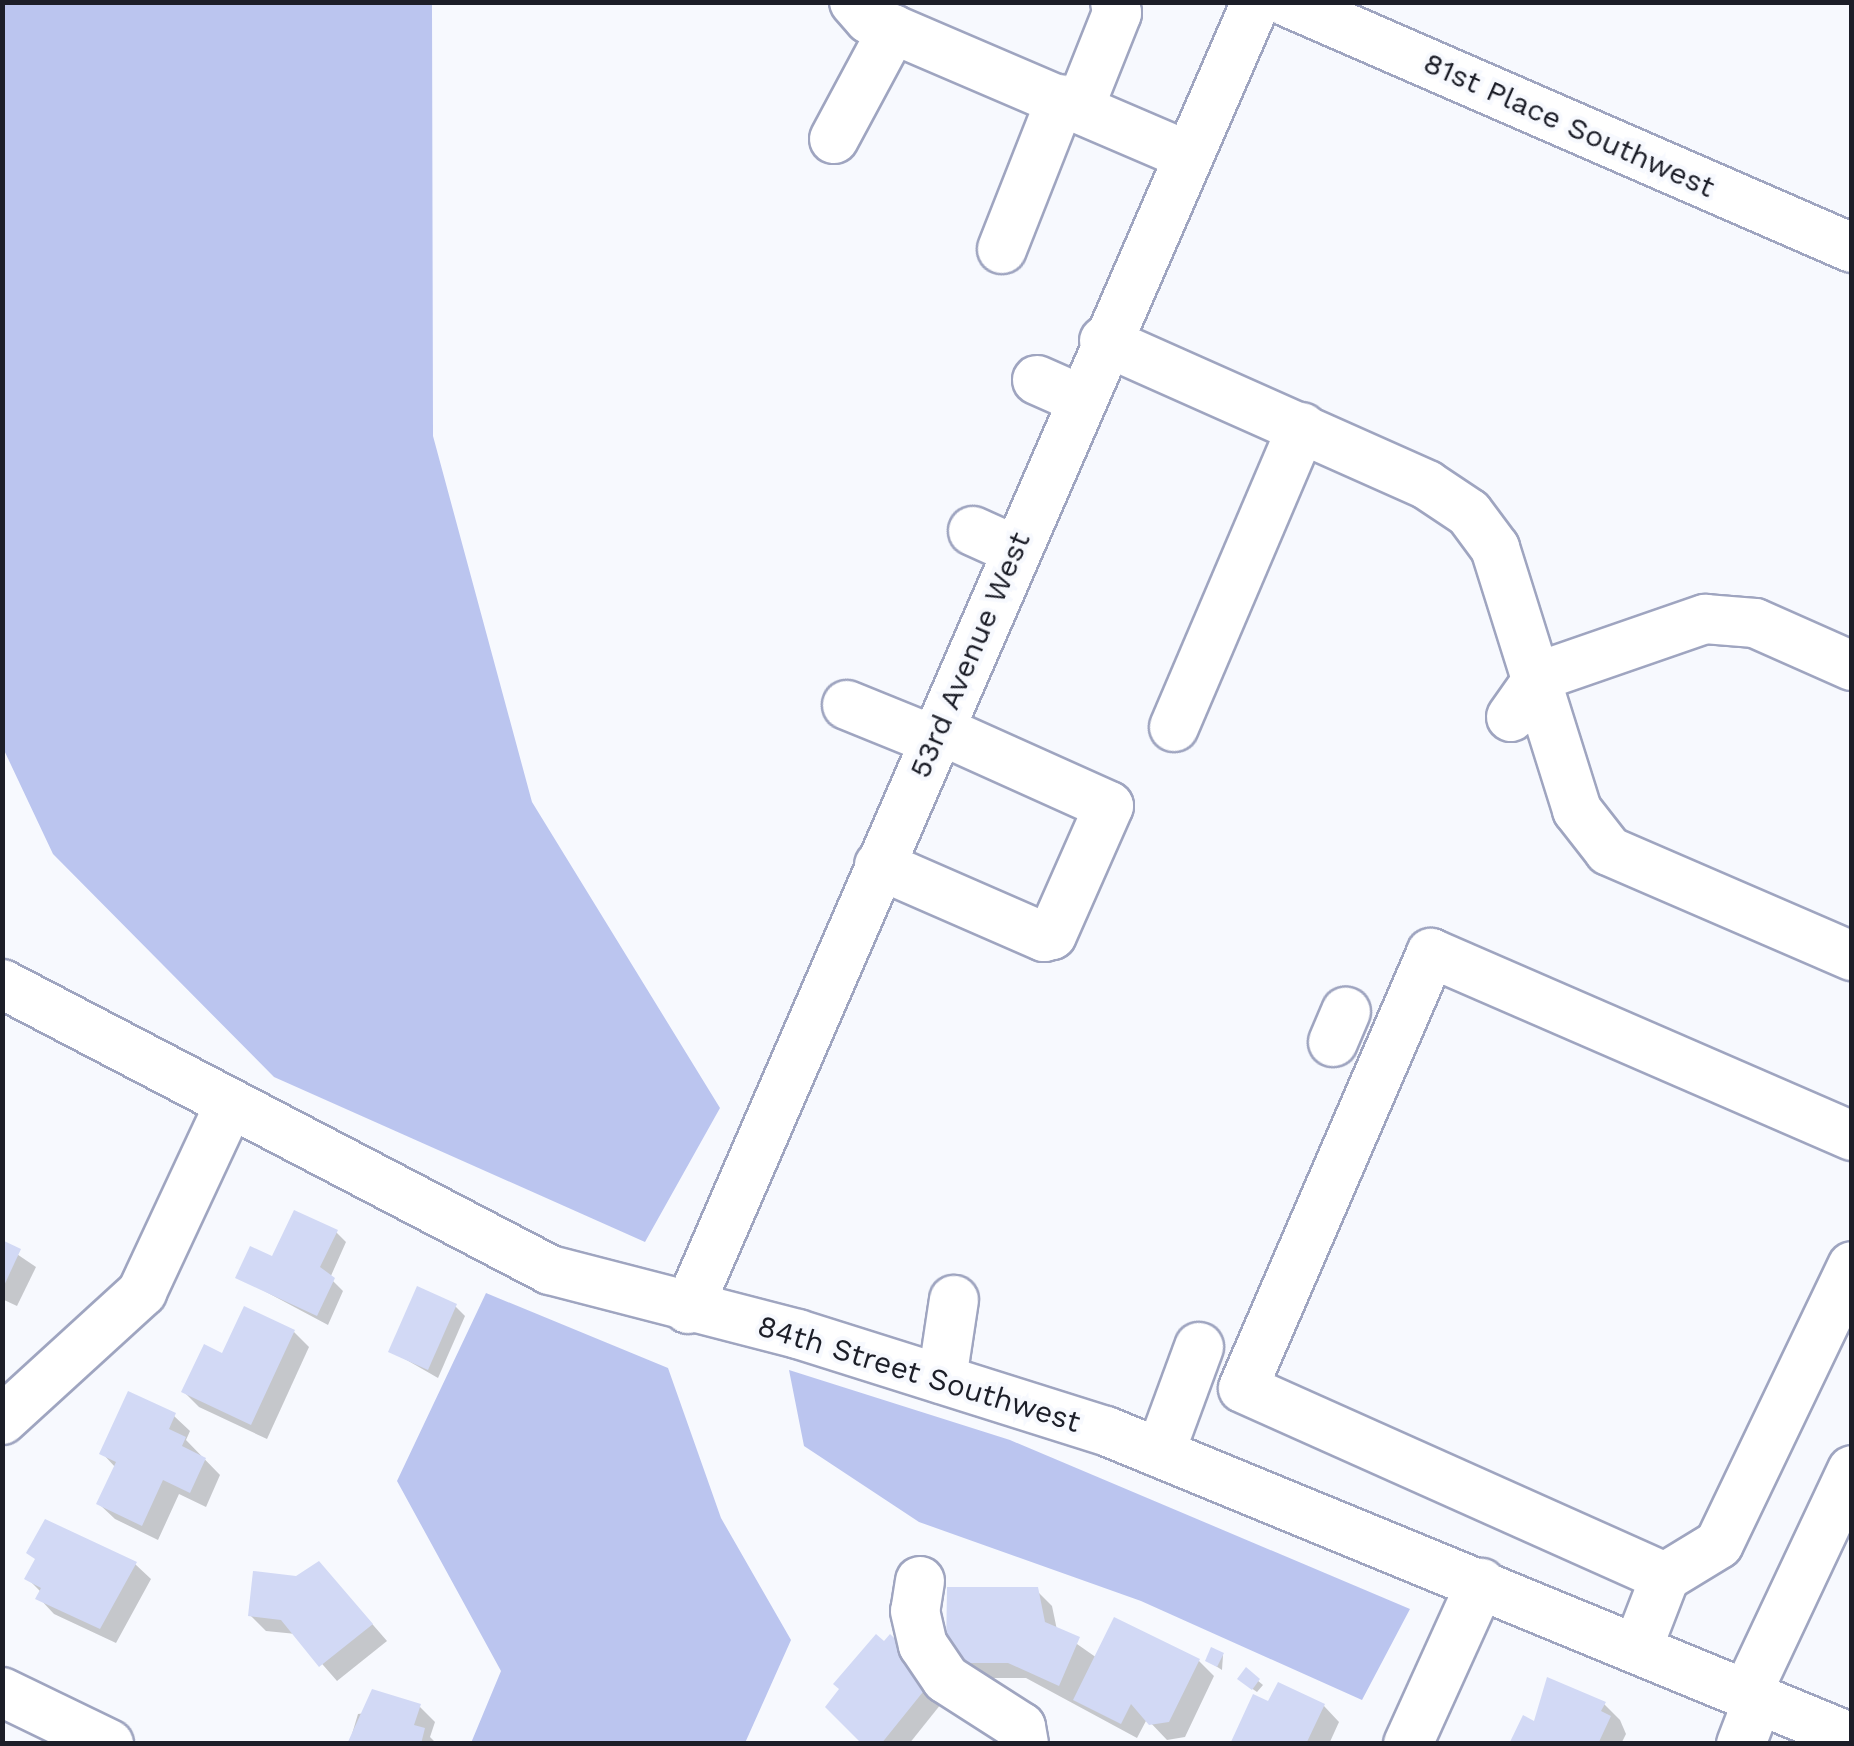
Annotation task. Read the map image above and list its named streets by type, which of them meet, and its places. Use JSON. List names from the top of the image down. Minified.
{"streets":{"street":["81st Place Southwest","53rd Avenue West","84th Street Southwest"]},"crossings":[["53rd Avenue West","84th Street Southwest"]]}
